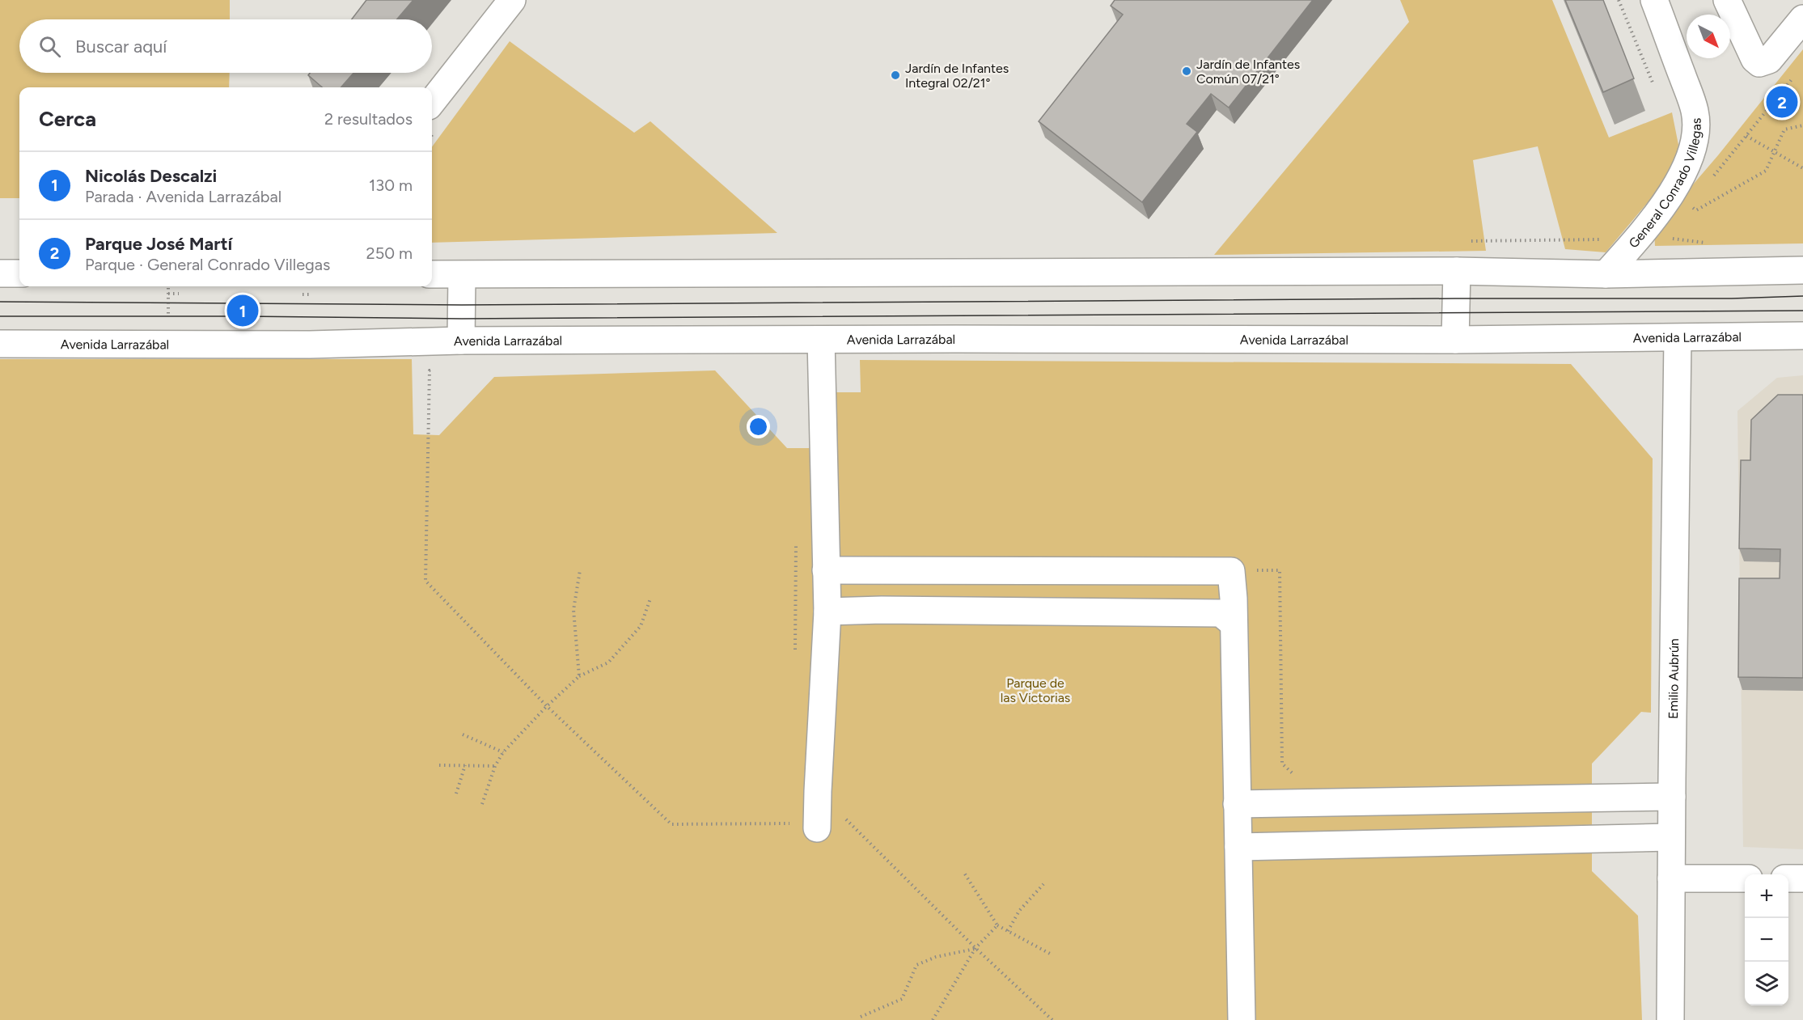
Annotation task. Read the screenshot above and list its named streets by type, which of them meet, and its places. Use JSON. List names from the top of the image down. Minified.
{"streets":{"main road":["General Conrado Villegas","Avenida Larrazábal","Emilio Aubrún"]},"crossings":[["Avenida Larrazábal","Emilio Aubrún"]],"parks":["Parque de las Victorias"],"places":["Jardín de Infantes Común 07/21°","Jardín de Infantes Integral 02/21°"],"north":"bottom right","page":{"search":"Buscar aquí","pins":["2","1"],"heading":["Cerca","2 resultados"],"list":[{"mark":"1","name":"Nicolás Descalzi","note":"Parada · Avenida Larrazábal","value":"130 m"},{"mark":"2","name":"Parque José Martí","note":"Parque · General Conrado Villegas","value":"250 m"}],"map_buttons":["+","−"]}}
